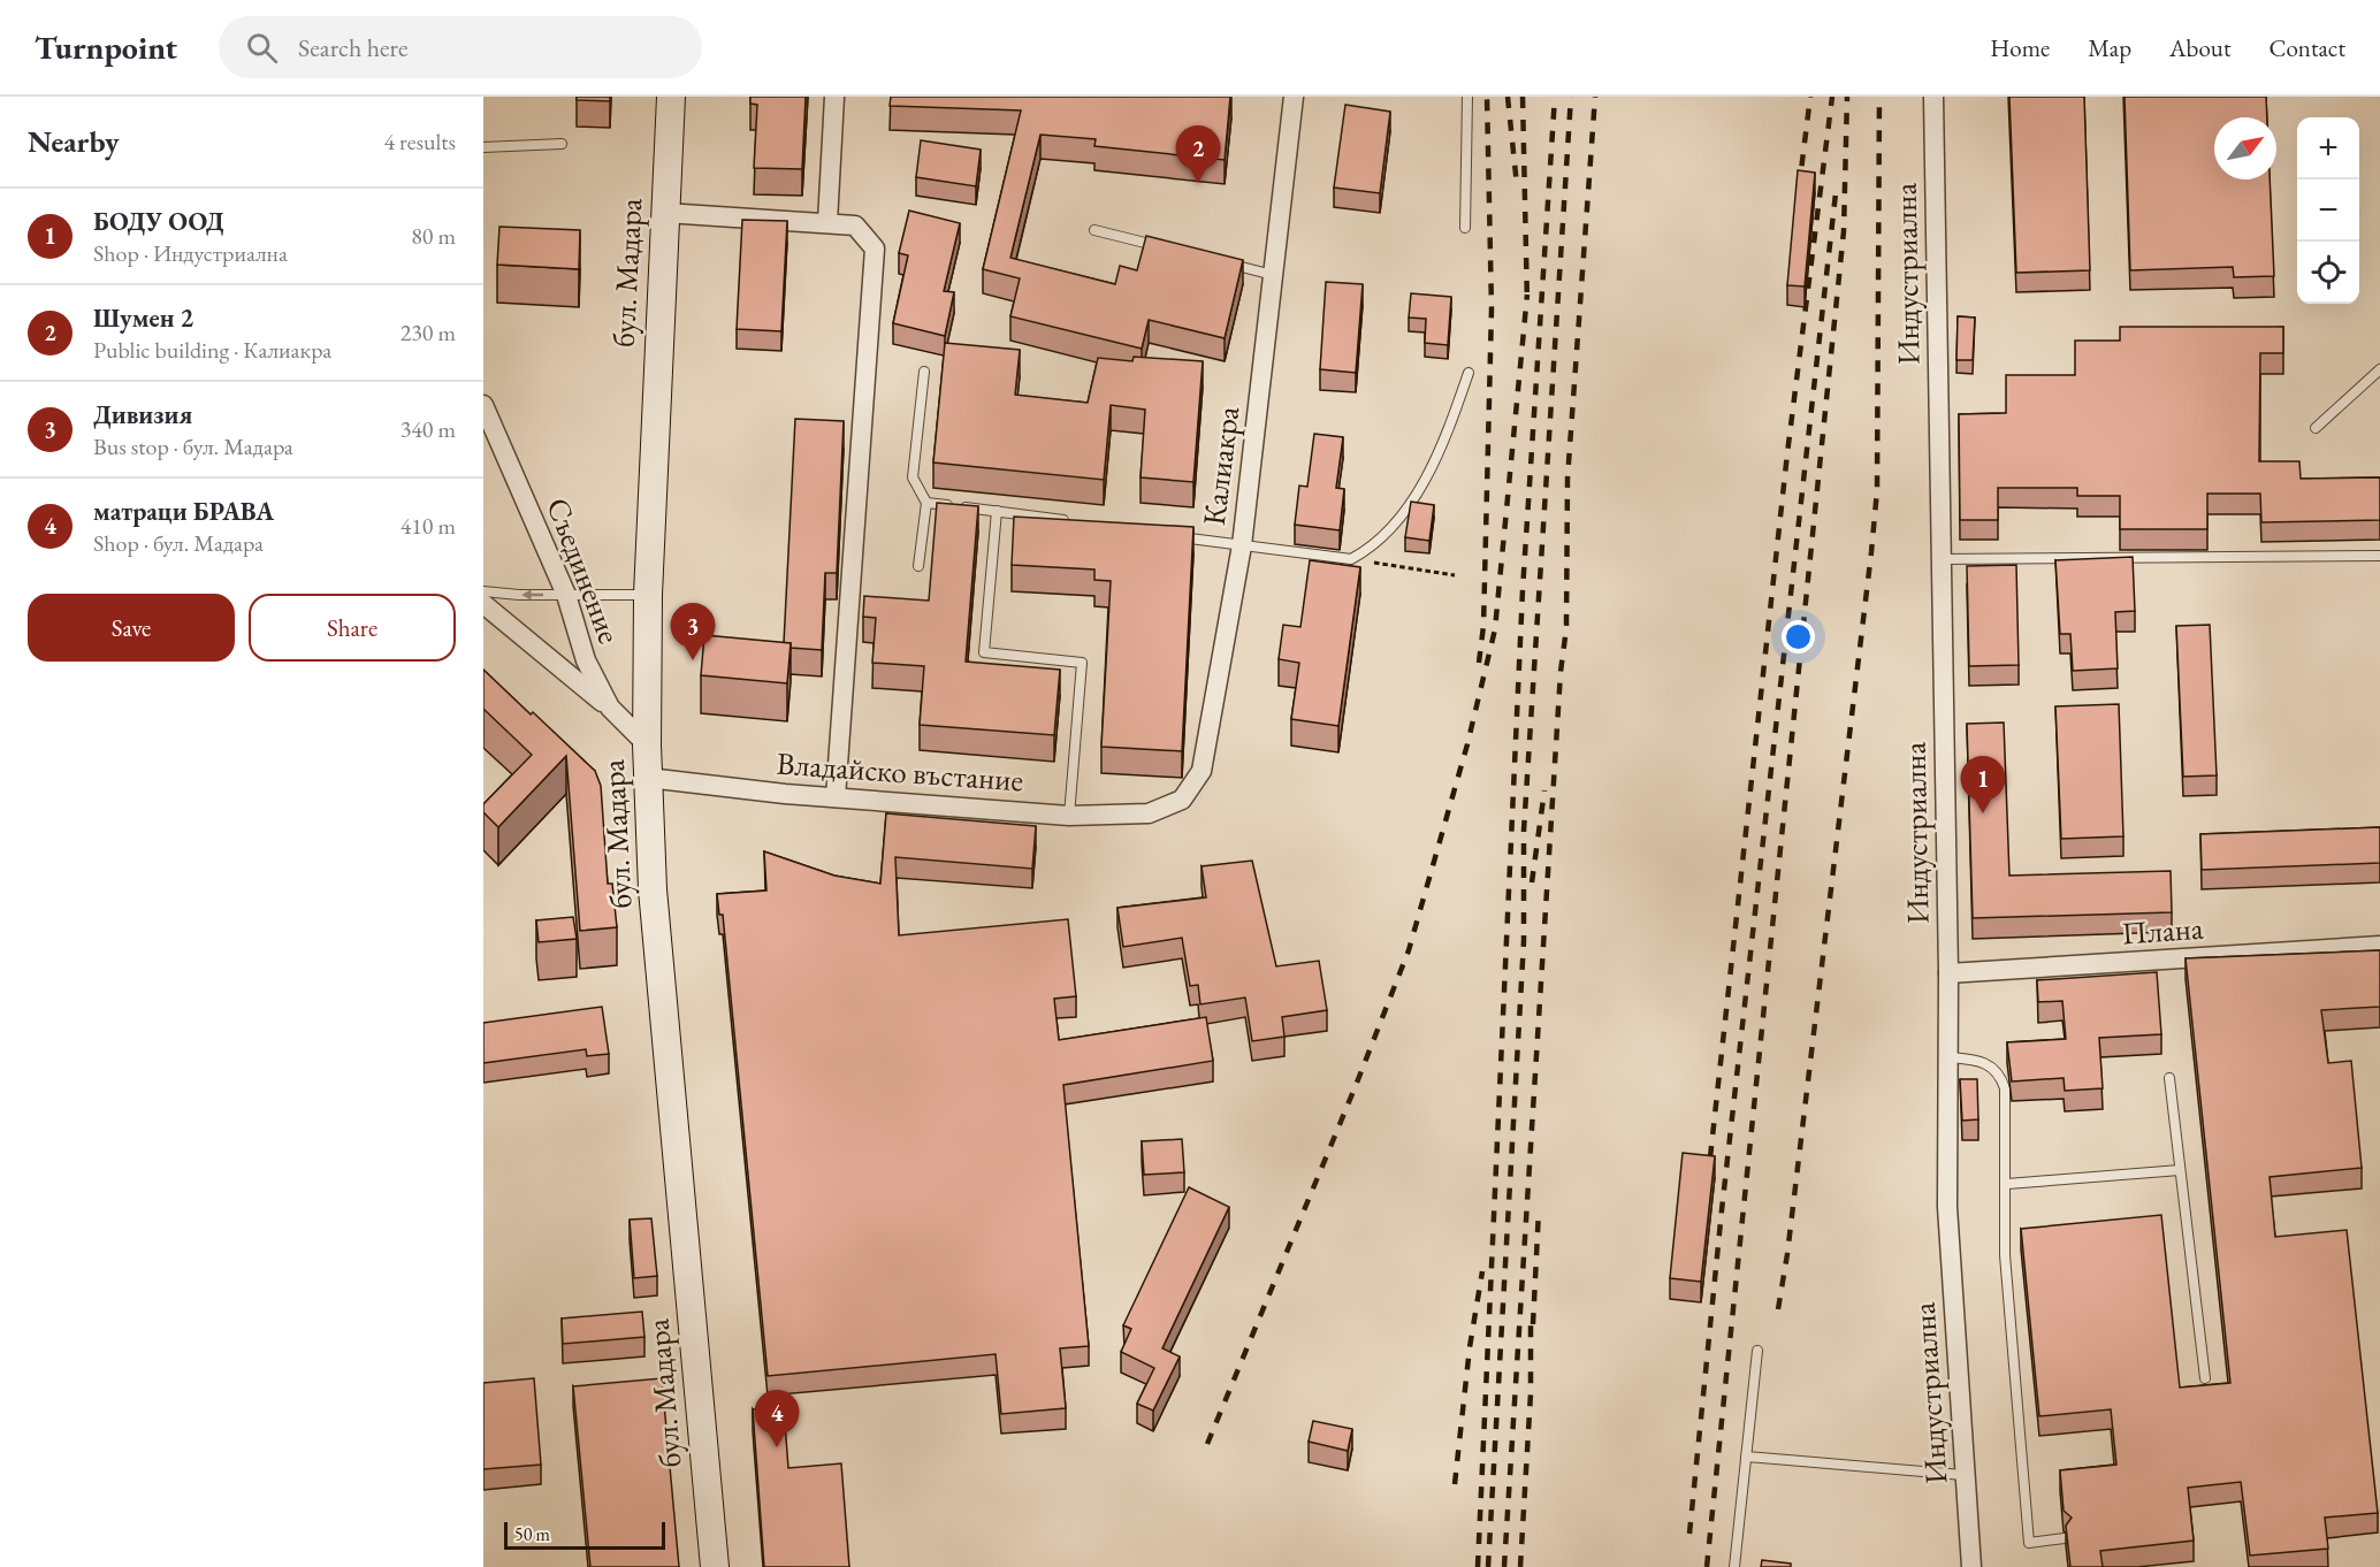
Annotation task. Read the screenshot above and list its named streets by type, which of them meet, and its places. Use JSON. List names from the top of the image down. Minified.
{"streets":{"main road":["бул. Мадара"],"street":["Индустриална","Калиакра","Съединение","Владайско въстание","Плана"]},"crossings":[["бул. Мадара","Съединение"],["бул. Мадара","Владайско въстание"],["Индустриална","Плана"],["Калиакра","Владайско въстание"]],"scale_bar":"50 m","north":"top right","page":{"header":"Turnpoint","search":"Search here","nav":["Home","Map","About","Contact"],"heading":["Nearby","4 results"],"map_buttons":["+","−"],"pins":["2","3","1","4"],"list":[{"mark":"1","name":"БОДУ ООД","note":"Shop · Индустриална","value":"80 m"},{"mark":"2","name":"Шумен 2","note":"Public building · Калиакра","value":"230 m"},{"mark":"3","name":"Дивизия","note":"Bus stop · бул. Мадара","value":"340 m"},{"mark":"4","name":"матраци БРАВА","note":"Shop · бул. Мадара","value":"410 m"}],"buttons":["Save","Share"],"scale":"50 m"}}
